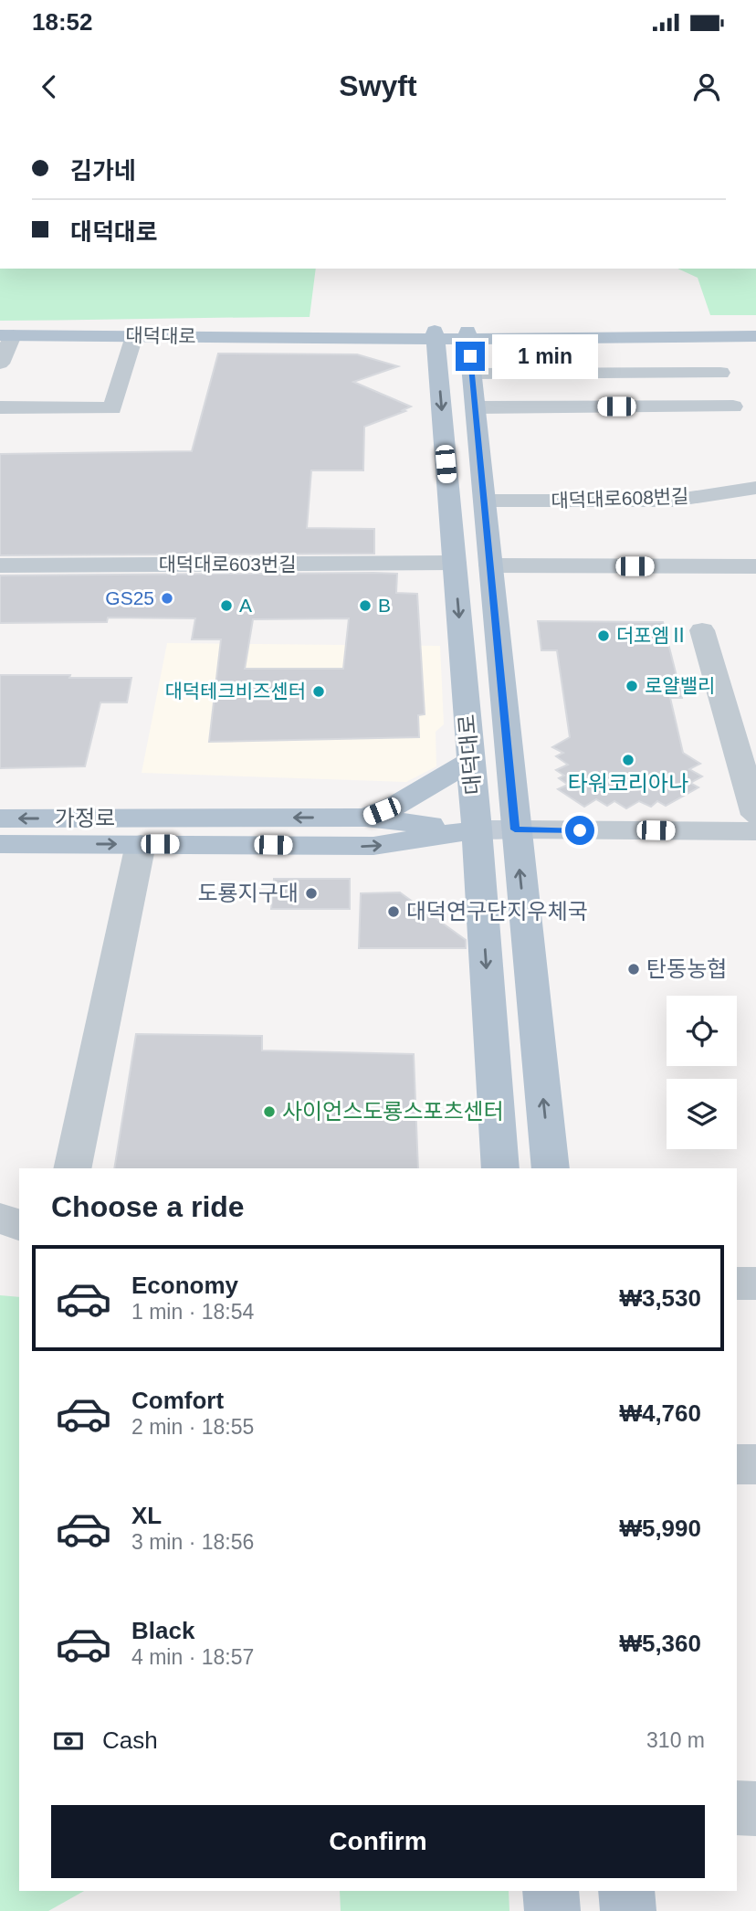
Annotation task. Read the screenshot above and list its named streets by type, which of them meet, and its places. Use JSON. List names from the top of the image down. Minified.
{"streets":{"main road":["대덕대로","가정로"],"street":["대덕대로608번길","대덕대로603번길"]},"crossings":[["대덕대로","대덕대로608번길"],["대덕대로","대덕대로603번길"],["대덕대로","가정로"]],"places":["GS25","A","B","더포엠Ⅱ","로얄밸리","대덕테크비즈센터","타워코리아나","도룡지구대","대덕연구단지우체국","탄동농협","사이언스도룡스포츠센터"],"page":{"status":"18:52","header":"Swyft","banner":["김가네","대덕대로"],"bubble":"1 min","heading":"Choose a ride","list":[{"name":"Economy","note":"1 min · 18:54","value":"₩3,530"},{"name":"Comfort","note":"2 min · 18:55","value":"₩4,760"},{"name":"XL","note":"3 min · 18:56","value":"₩5,990"},{"name":"Black","note":"4 min · 18:57","value":"₩5,360"}],"pay":["Cash","310 m"],"buttons":"Confirm"}}
